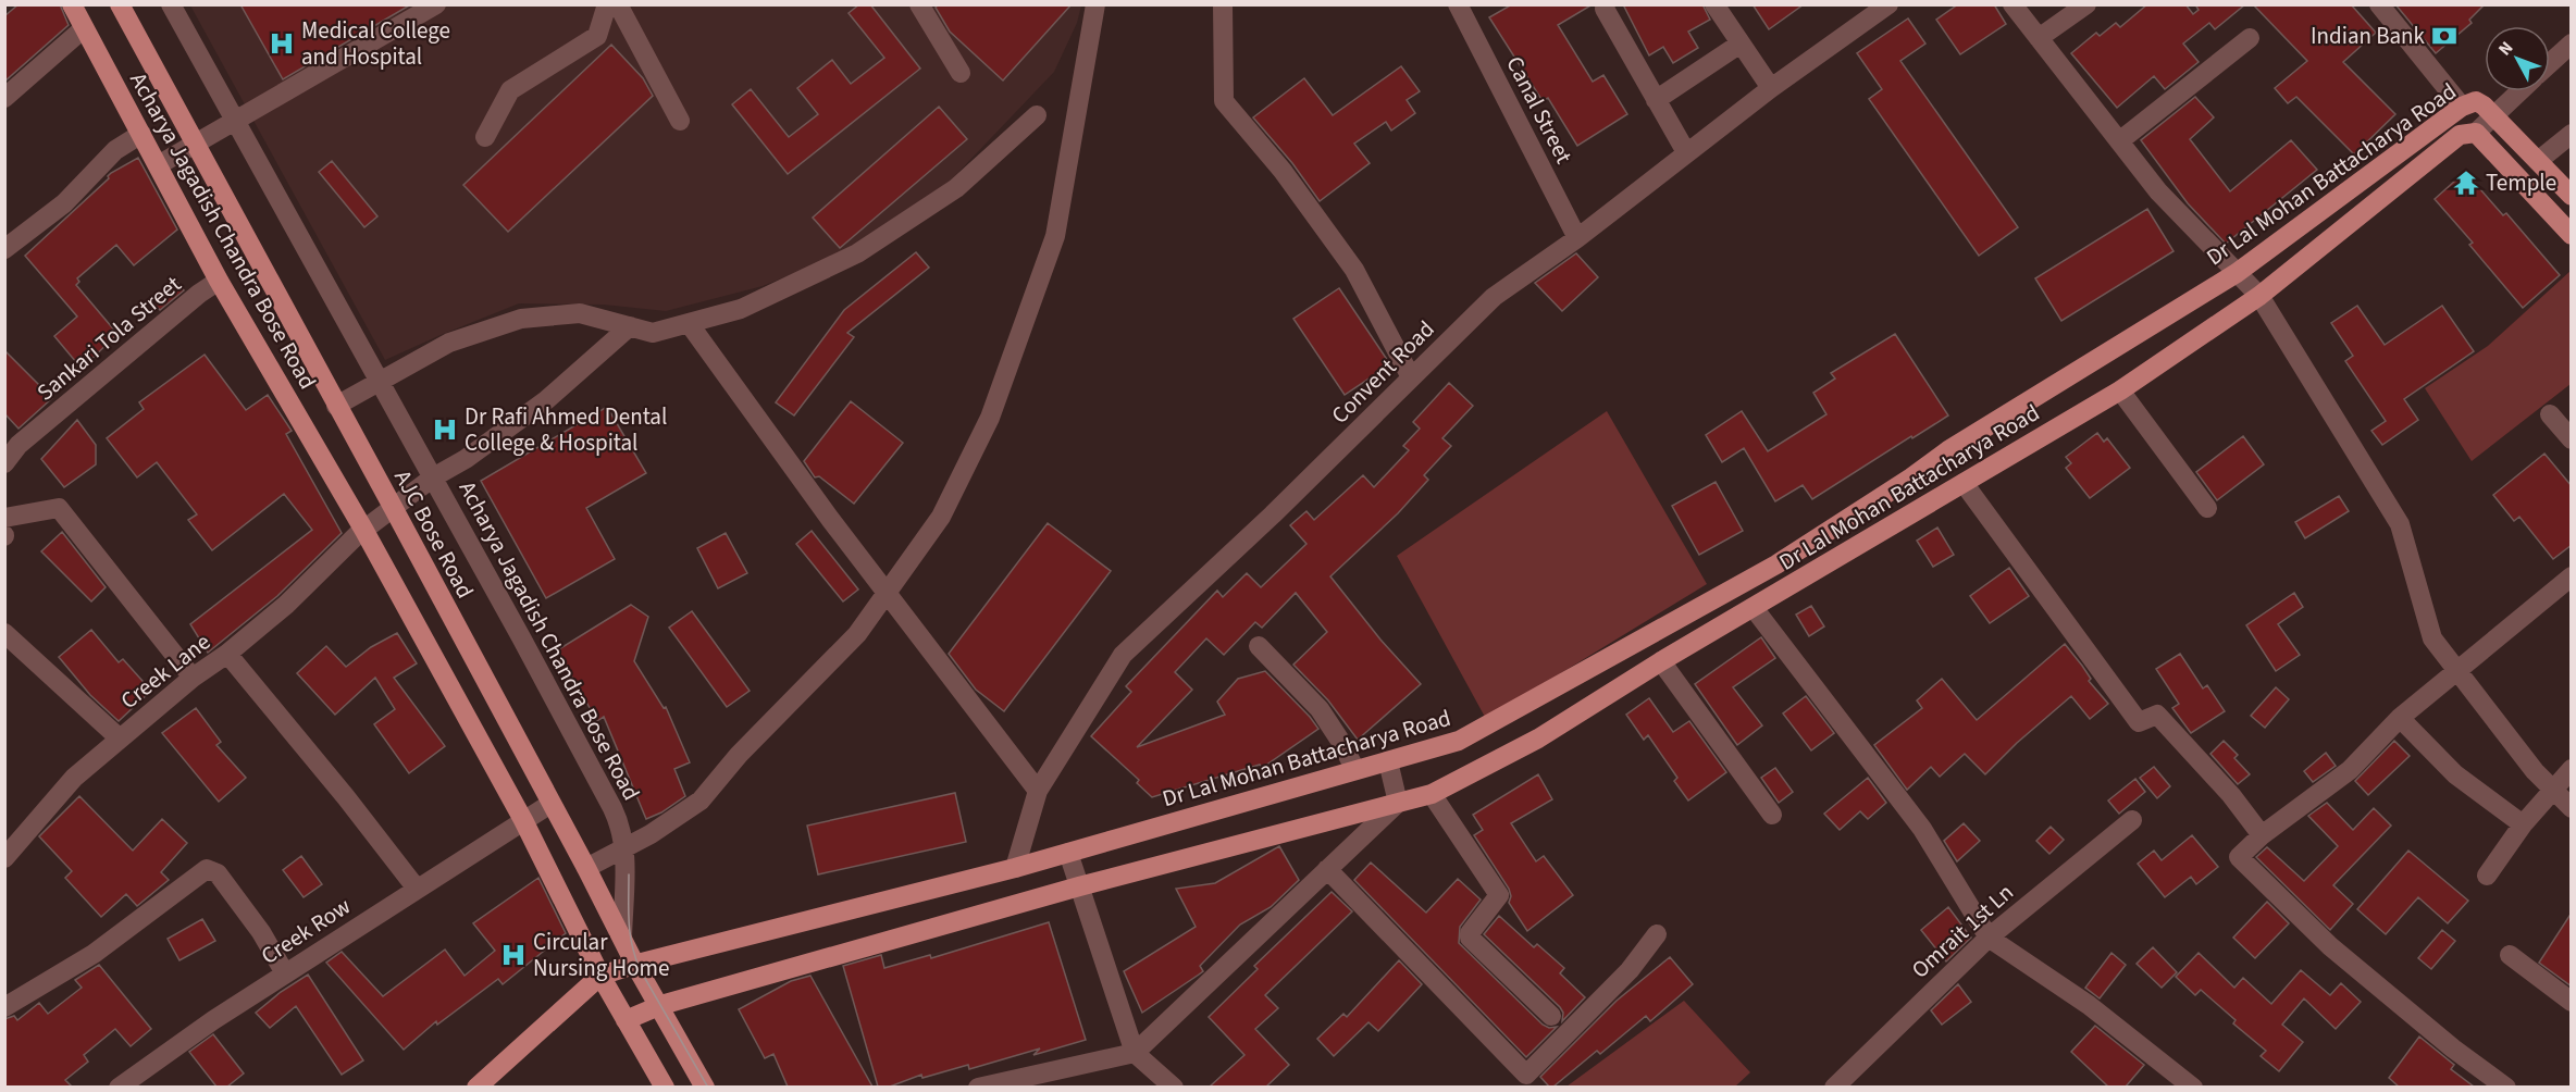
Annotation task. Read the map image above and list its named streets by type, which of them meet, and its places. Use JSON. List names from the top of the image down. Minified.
{"streets":{"main road":["Dr Lal Mohan Battacharya Road","Acharya Jagadish Chandra Bose Road","AJC Bose Road"],"street":["Canal Street","Sankari Tola Street","Convent Road","Creek Lane","Creek Row","Omrait 1st Ln"]},"crossings":[["Canal Street","Convent Road"],["Dr Lal Mohan Battacharya Road","Acharya Jagadish Chandra Bose Road"],["Dr Lal Mohan Battacharya Road","Convent Road"],["Dr Lal Mohan Battacharya Road","AJC Bose Road"],["Acharya Jagadish Chandra Bose Road","Sankari Tola Street"],["Acharya Jagadish Chandra Bose Road","AJC Bose Road"],["Acharya Jagadish Chandra Bose Road","Creek Lane"],["Acharya Jagadish Chandra Bose Road","Creek Row"],["AJC Bose Road","Creek Lane"]],"places":{"bank":["Indian Bank"],"hospital":["Medical College and Hospital","Dr Rafi Ahmed Dental College & Hospital","Circular Nursing Home"],"temple":["Temple"]},"north":"top left"}
